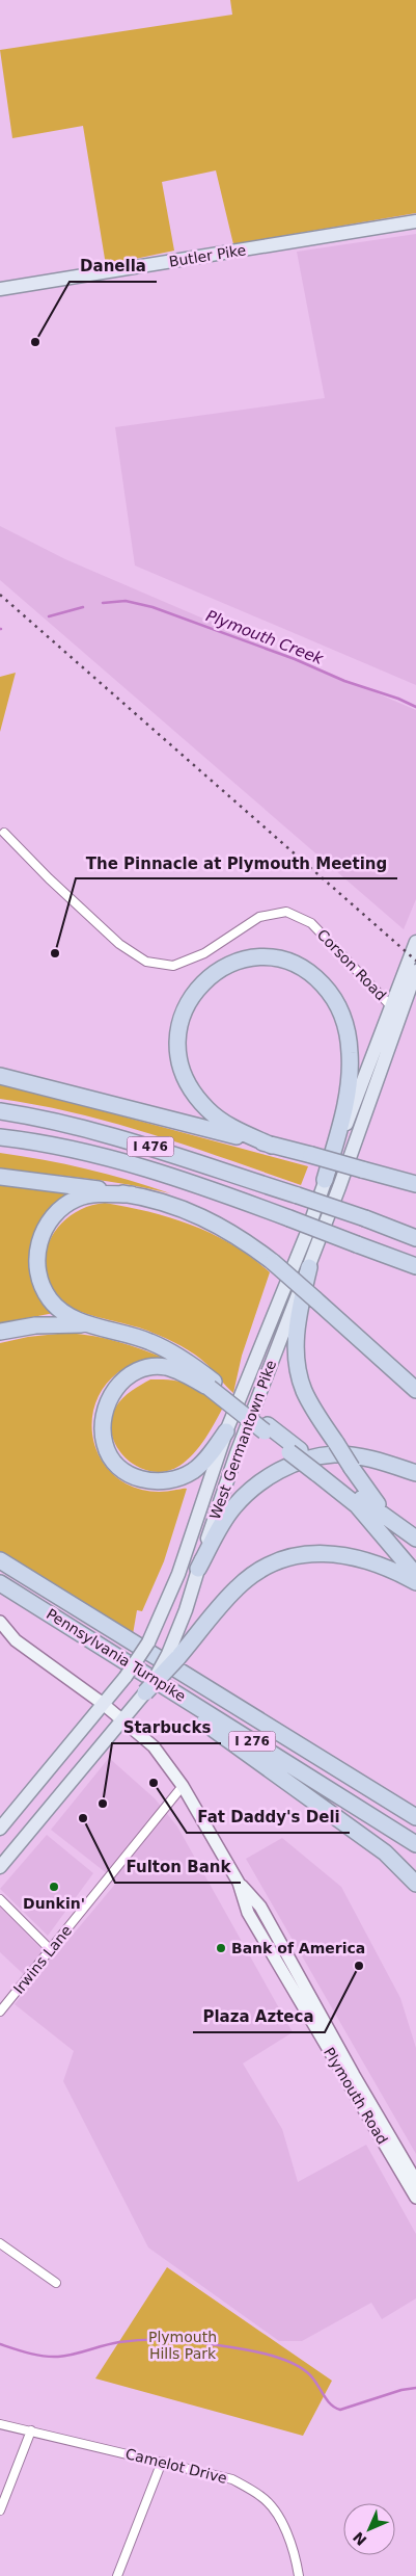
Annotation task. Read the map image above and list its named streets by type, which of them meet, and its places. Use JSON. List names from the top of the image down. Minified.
{"streets":{"highway":["I 476","Pennsylvania Turnpike","I 276"],"main road":["Butler Pike","West Germantown Pike","Plymouth Road"],"street":["Corson Road","Irwins Lane","Camelot Drive"]},"crossings":[["Corson Road","West Germantown Pike"],["West Germantown Pike","Plymouth Road"],["Irwins Lane","Plymouth Road"]],"water":["Plymouth Creek"],"parks":["Plymouth Hills Park"],"places":["Danella","The Pinnacle at Plymouth Meeting","Fat Daddy's Deli","Starbucks","Fulton Bank","Dunkin'","Bank of America","Plaza Azteca"],"north":"bottom left"}
